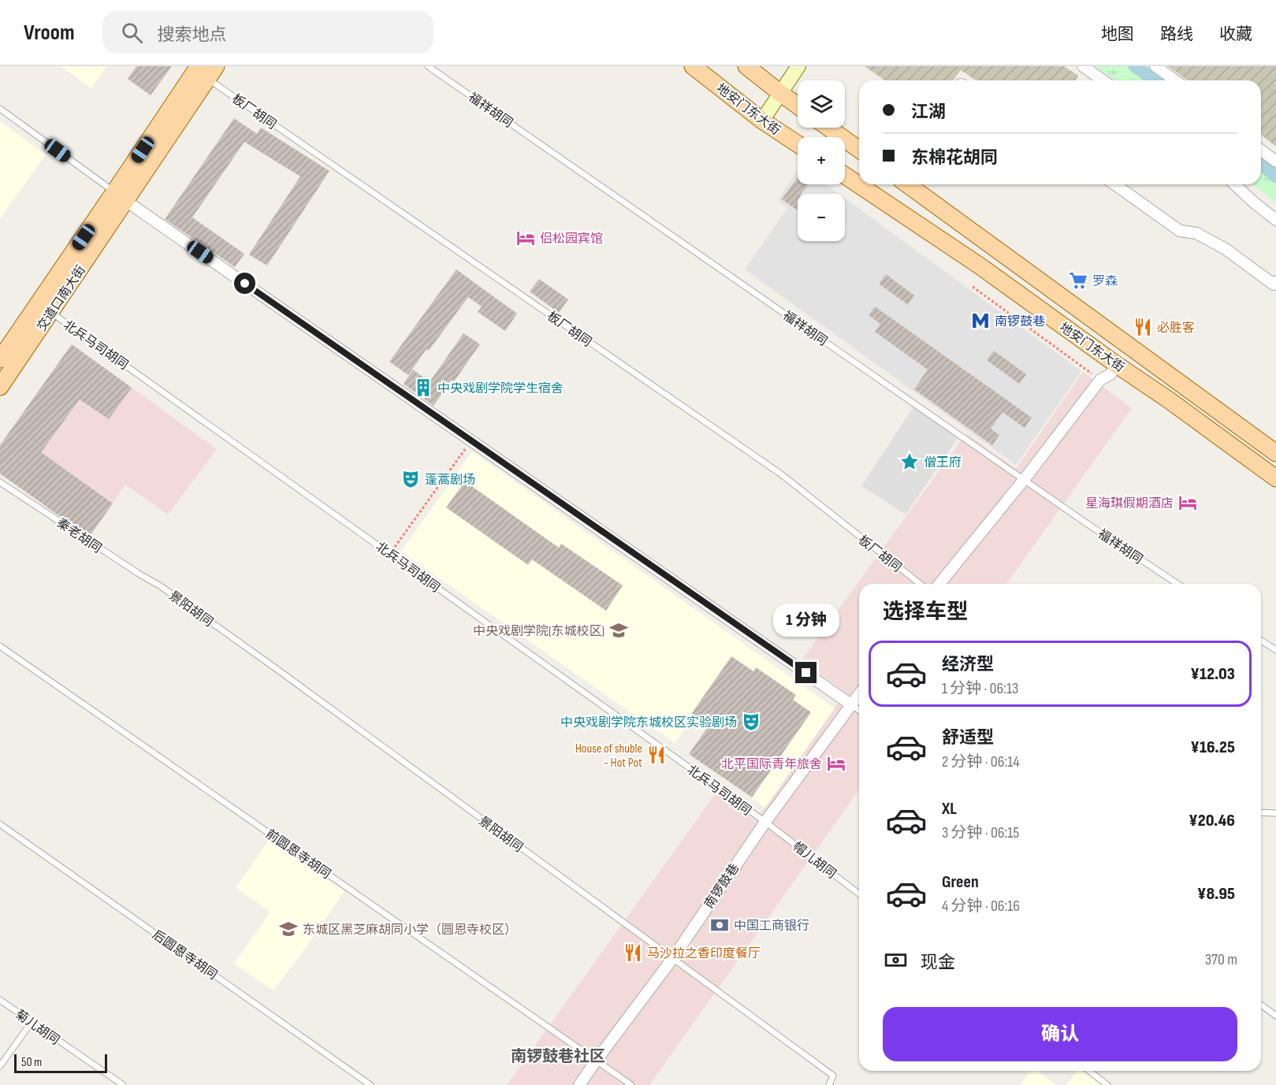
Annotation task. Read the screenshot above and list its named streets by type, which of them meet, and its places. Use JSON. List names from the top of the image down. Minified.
{"streets":{"main road":["地安门东大街","交道口南大街"],"street":["南锣鼓巷"],"lane":["福祥胡同","板厂胡同","北兵马司胡同","秦老胡同","景阳胡同","前圆恩寺胡同","帽儿胡同","后圆恩寺胡同","菊儿胡同"]},"crossings":[["板厂胡同","交道口南大街"],["交道口南大街","北兵马司胡同"],["北兵马司胡同","帽儿胡同"],["北兵马司胡同","南锣鼓巷"],["秦老胡同","景阳胡同"],["景阳胡同","南锣鼓巷"],["前圆恩寺胡同","南锣鼓巷"],["帽儿胡同","南锣鼓巷"]],"districts":["南锣鼓巷社区"],"places":{"hotel":["侣松园宾馆","星海琪假期酒店","北平国际青年旅舍"],"supermarket":["罗森"],"metro station":["南锣鼓巷"],"restaurant":["必胜客","House of shuble - Hot Pot","马沙拉之香印度餐厅"],"building":["中央戏剧学院学生宿舍"],"place":["僧王府"],"theatre":["蓬蒿剧场","中央戏剧学院东城校区实验剧场"],"school or university":["中央戏剧学院(东城校区)","东城区黑芝麻胡同小学（圆恩寺校区）"],"bank":["中国工商银行"]},"scale_bar":"50 m","page":{"header":"Vroom","search":"搜索地点","nav":["地图","路线","收藏"],"map_buttons":["+","−"],"banner":["江湖","东棉花胡同"],"heading":"选择车型","bubble":"1 分钟","list":[{"name":"经济型","note":"1 分钟 · 06:13","value":"¥12.03"},{"name":"舒适型","note":"2 分钟 · 06:14","value":"¥16.25"},{"name":"XL","note":"3 分钟 · 06:15","value":"¥20.46"},{"name":"Green","note":"4 分钟 · 06:16","value":"¥8.95"}],"pay":["现金","370 m"],"buttons":"确认","scale":"50 m"}}
